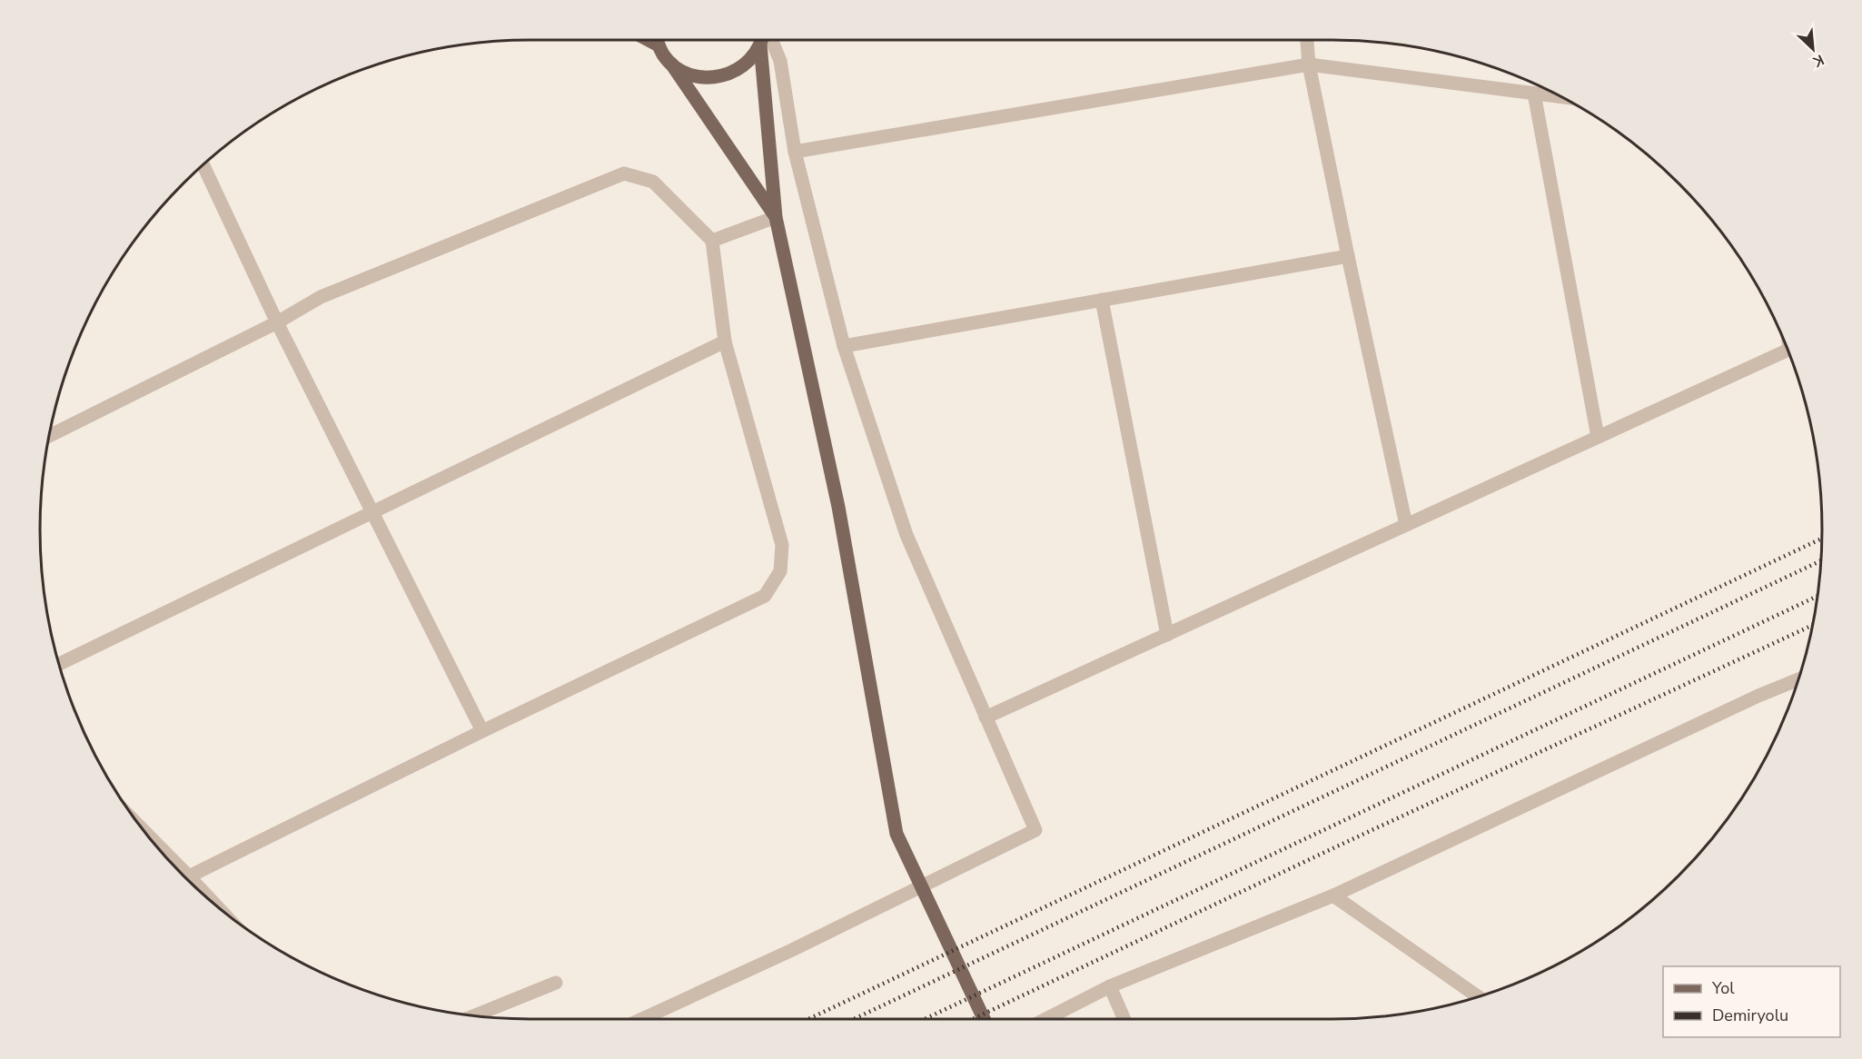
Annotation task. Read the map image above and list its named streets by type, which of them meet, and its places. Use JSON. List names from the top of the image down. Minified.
{"legend":["Yol","Demiryolu"],"north":"bottom right"}
